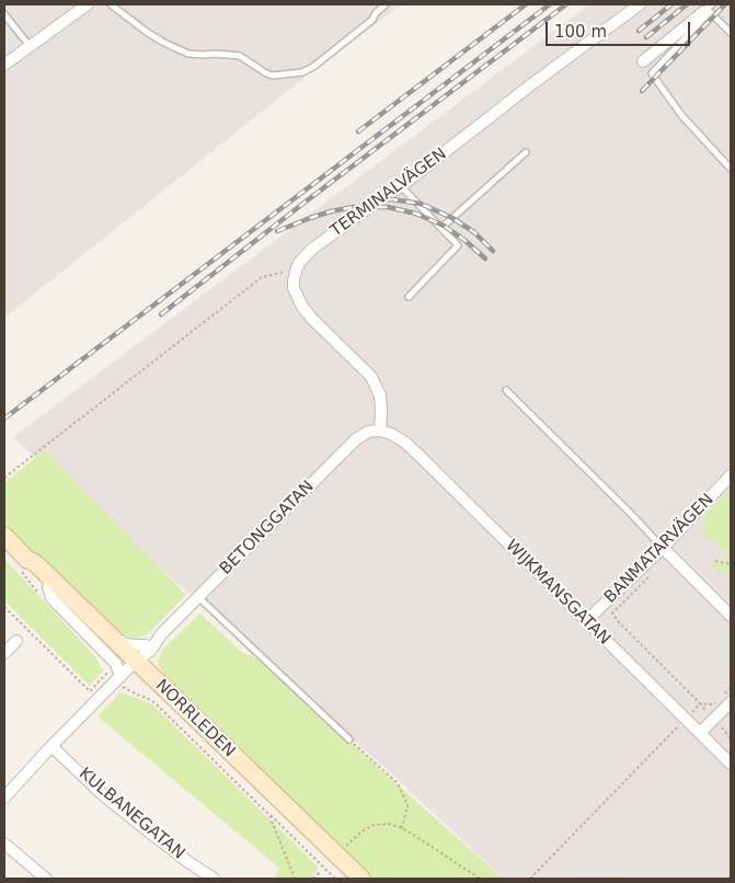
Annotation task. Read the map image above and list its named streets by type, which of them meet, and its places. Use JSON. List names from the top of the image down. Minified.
{"streets":{"main road":["NORRLEDEN"],"street":["TERMINALVÄGEN","BETONGGATAN","BANMATARVÄGEN","WIJKMANSGATAN","KULBANEGATAN"]},"crossings":[["BETONGGATAN","WIJKMANSGATAN"],["BETONGGATAN","NORRLEDEN"],["BETONGGATAN","KULBANEGATAN"],["BANMATARVÄGEN","WIJKMANSGATAN"]],"scale_bar":"100 m"}
